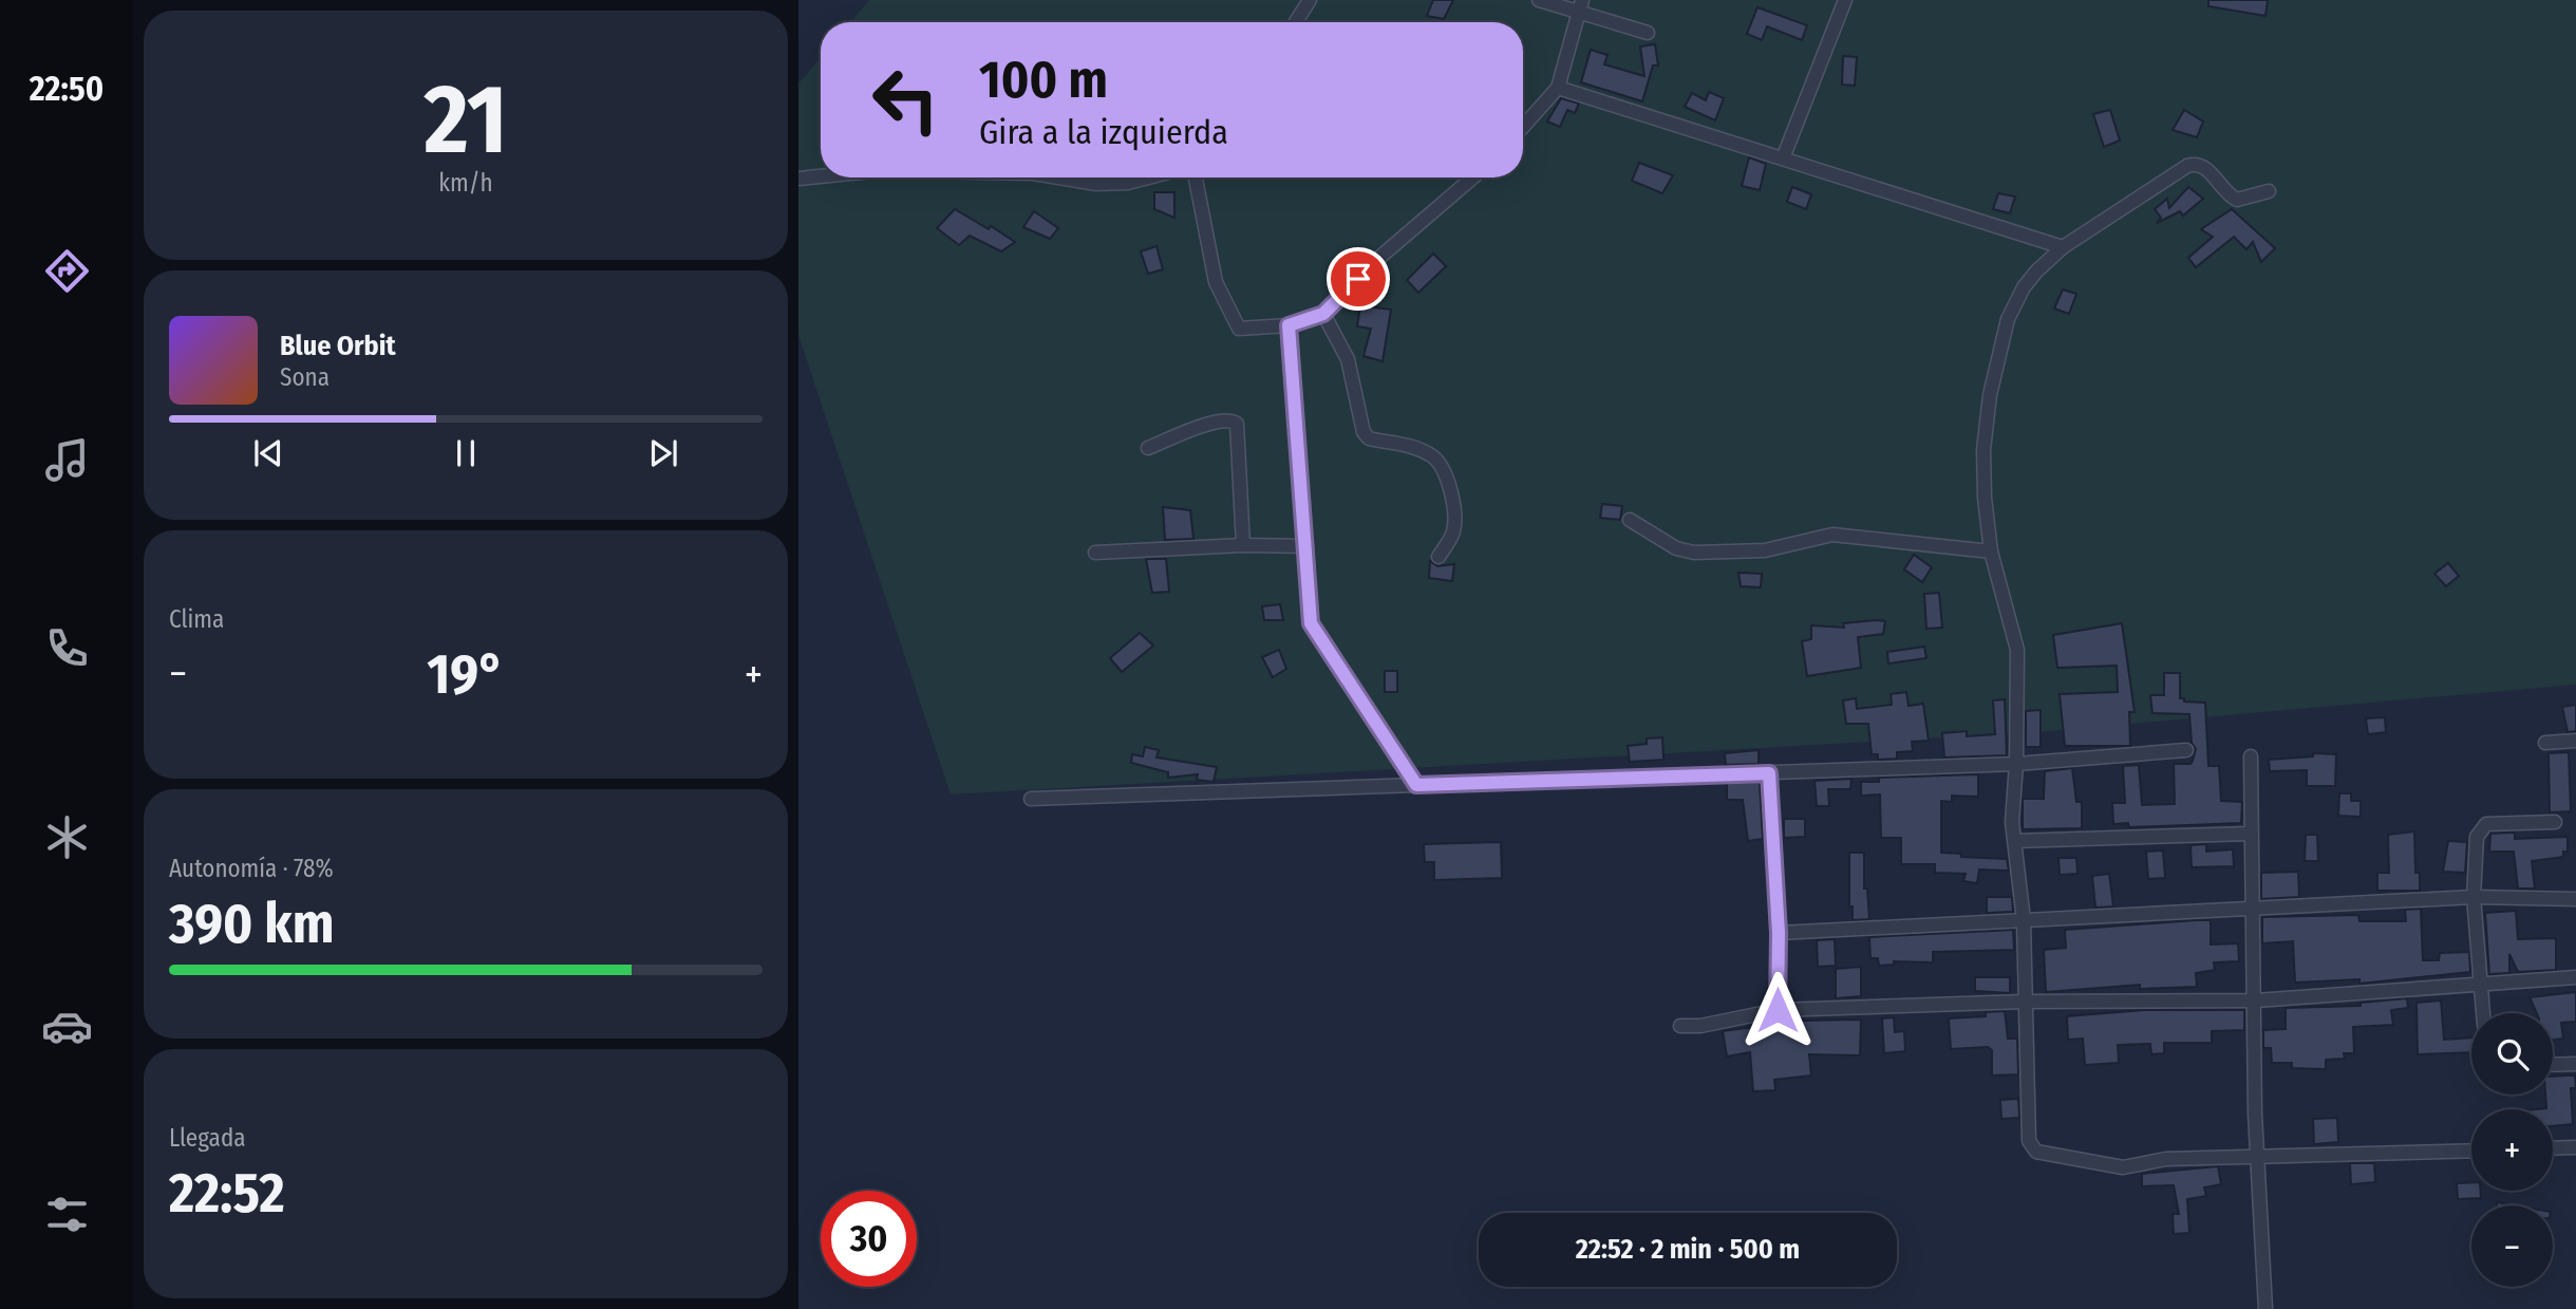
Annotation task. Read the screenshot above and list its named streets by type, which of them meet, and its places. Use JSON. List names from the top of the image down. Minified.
{"page":{"tabs":"22:50","tile":[["21","km/h"],"Clima",["Autonomía · 78%","390 km"],["Llegada","22:52"]],"turn":["100 m","Gira a la izquierda"],"song":["Blue Orbit","Sona"],"heat":["−","19°","+"],"map_buttons":["+","−"],"limit":"30","trip":"22:52 · 2 min · 500 m"}}
